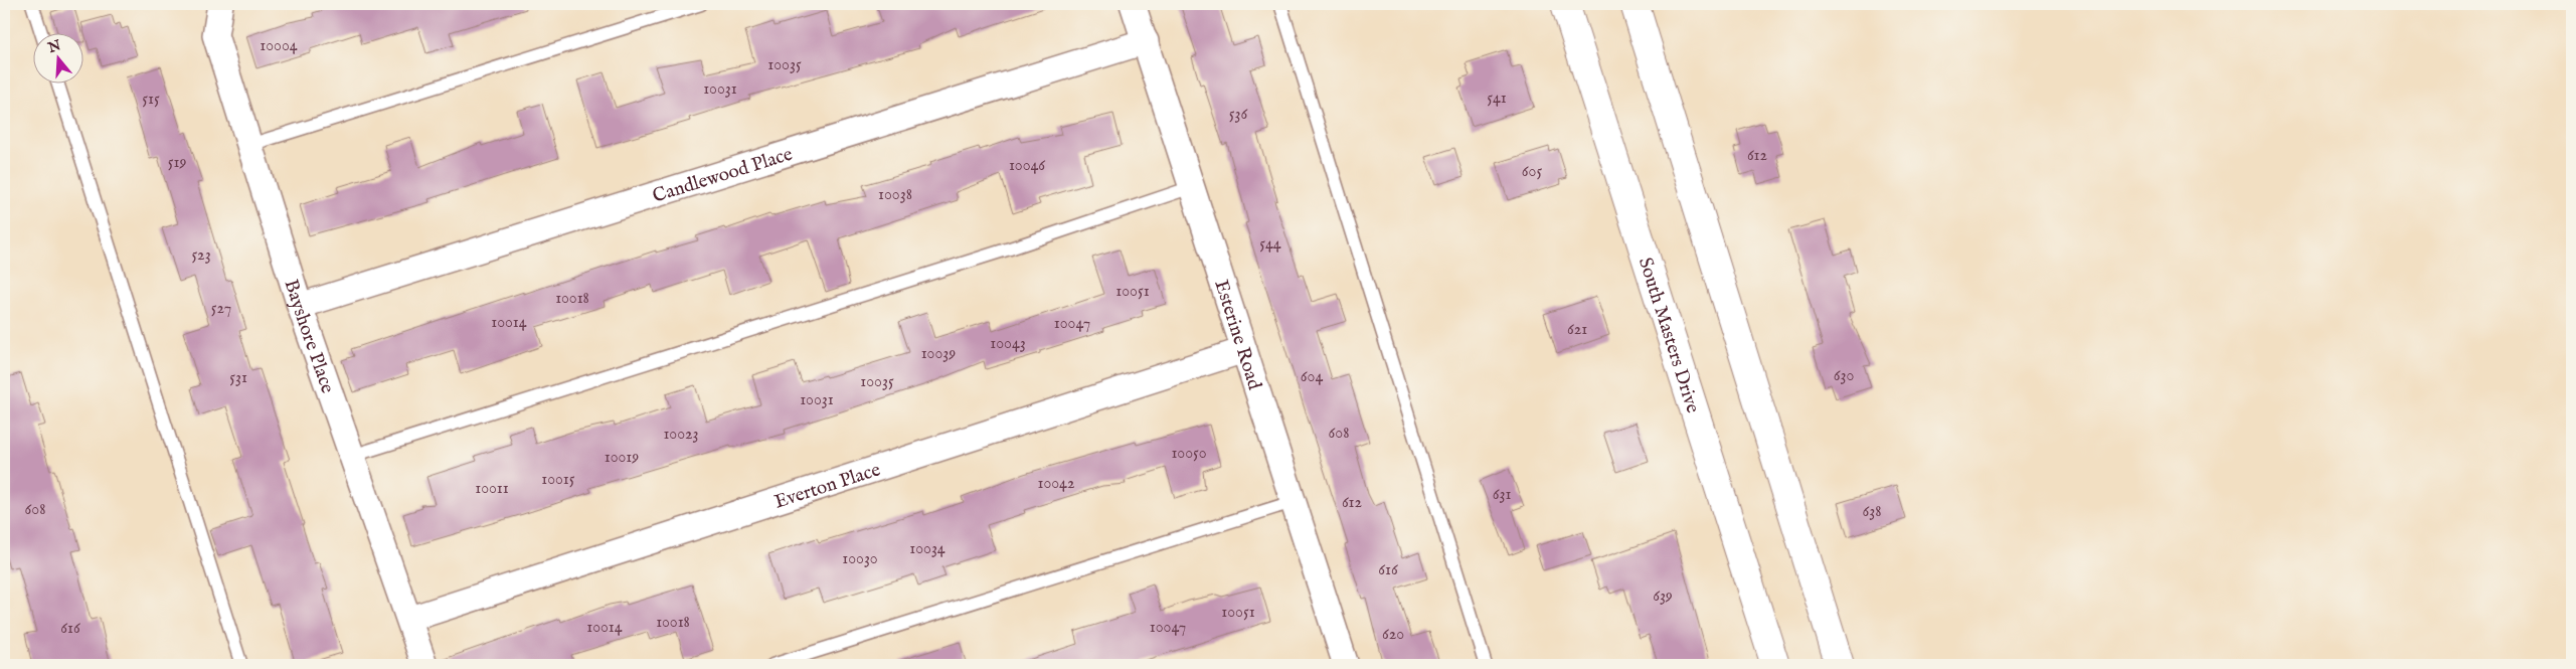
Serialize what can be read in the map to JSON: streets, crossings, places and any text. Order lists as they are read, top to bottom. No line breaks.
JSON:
{"streets":{"main road":["South Masters Drive"],"street":["Candlewood Place","Esterine Road","Bayshore Place","Everton Place"]},"crossings":[["Candlewood Place","Esterine Road"],["Candlewood Place","Bayshore Place"],["Esterine Road","Everton Place"],["Bayshore Place","Everton Place"]],"house_numbers":["10004","10035","10031","541","515","536","612","519","10046","605","10038","544","523","10051","10018","527","10014","10047","621","10043","10039","630","604","531","10035","10031","608","10023","10050","10019","10015","10042","10011","631","612","608","638","10034","10030","616","639","10051","10018","10014","10047","616","620"],"north":"top"}
